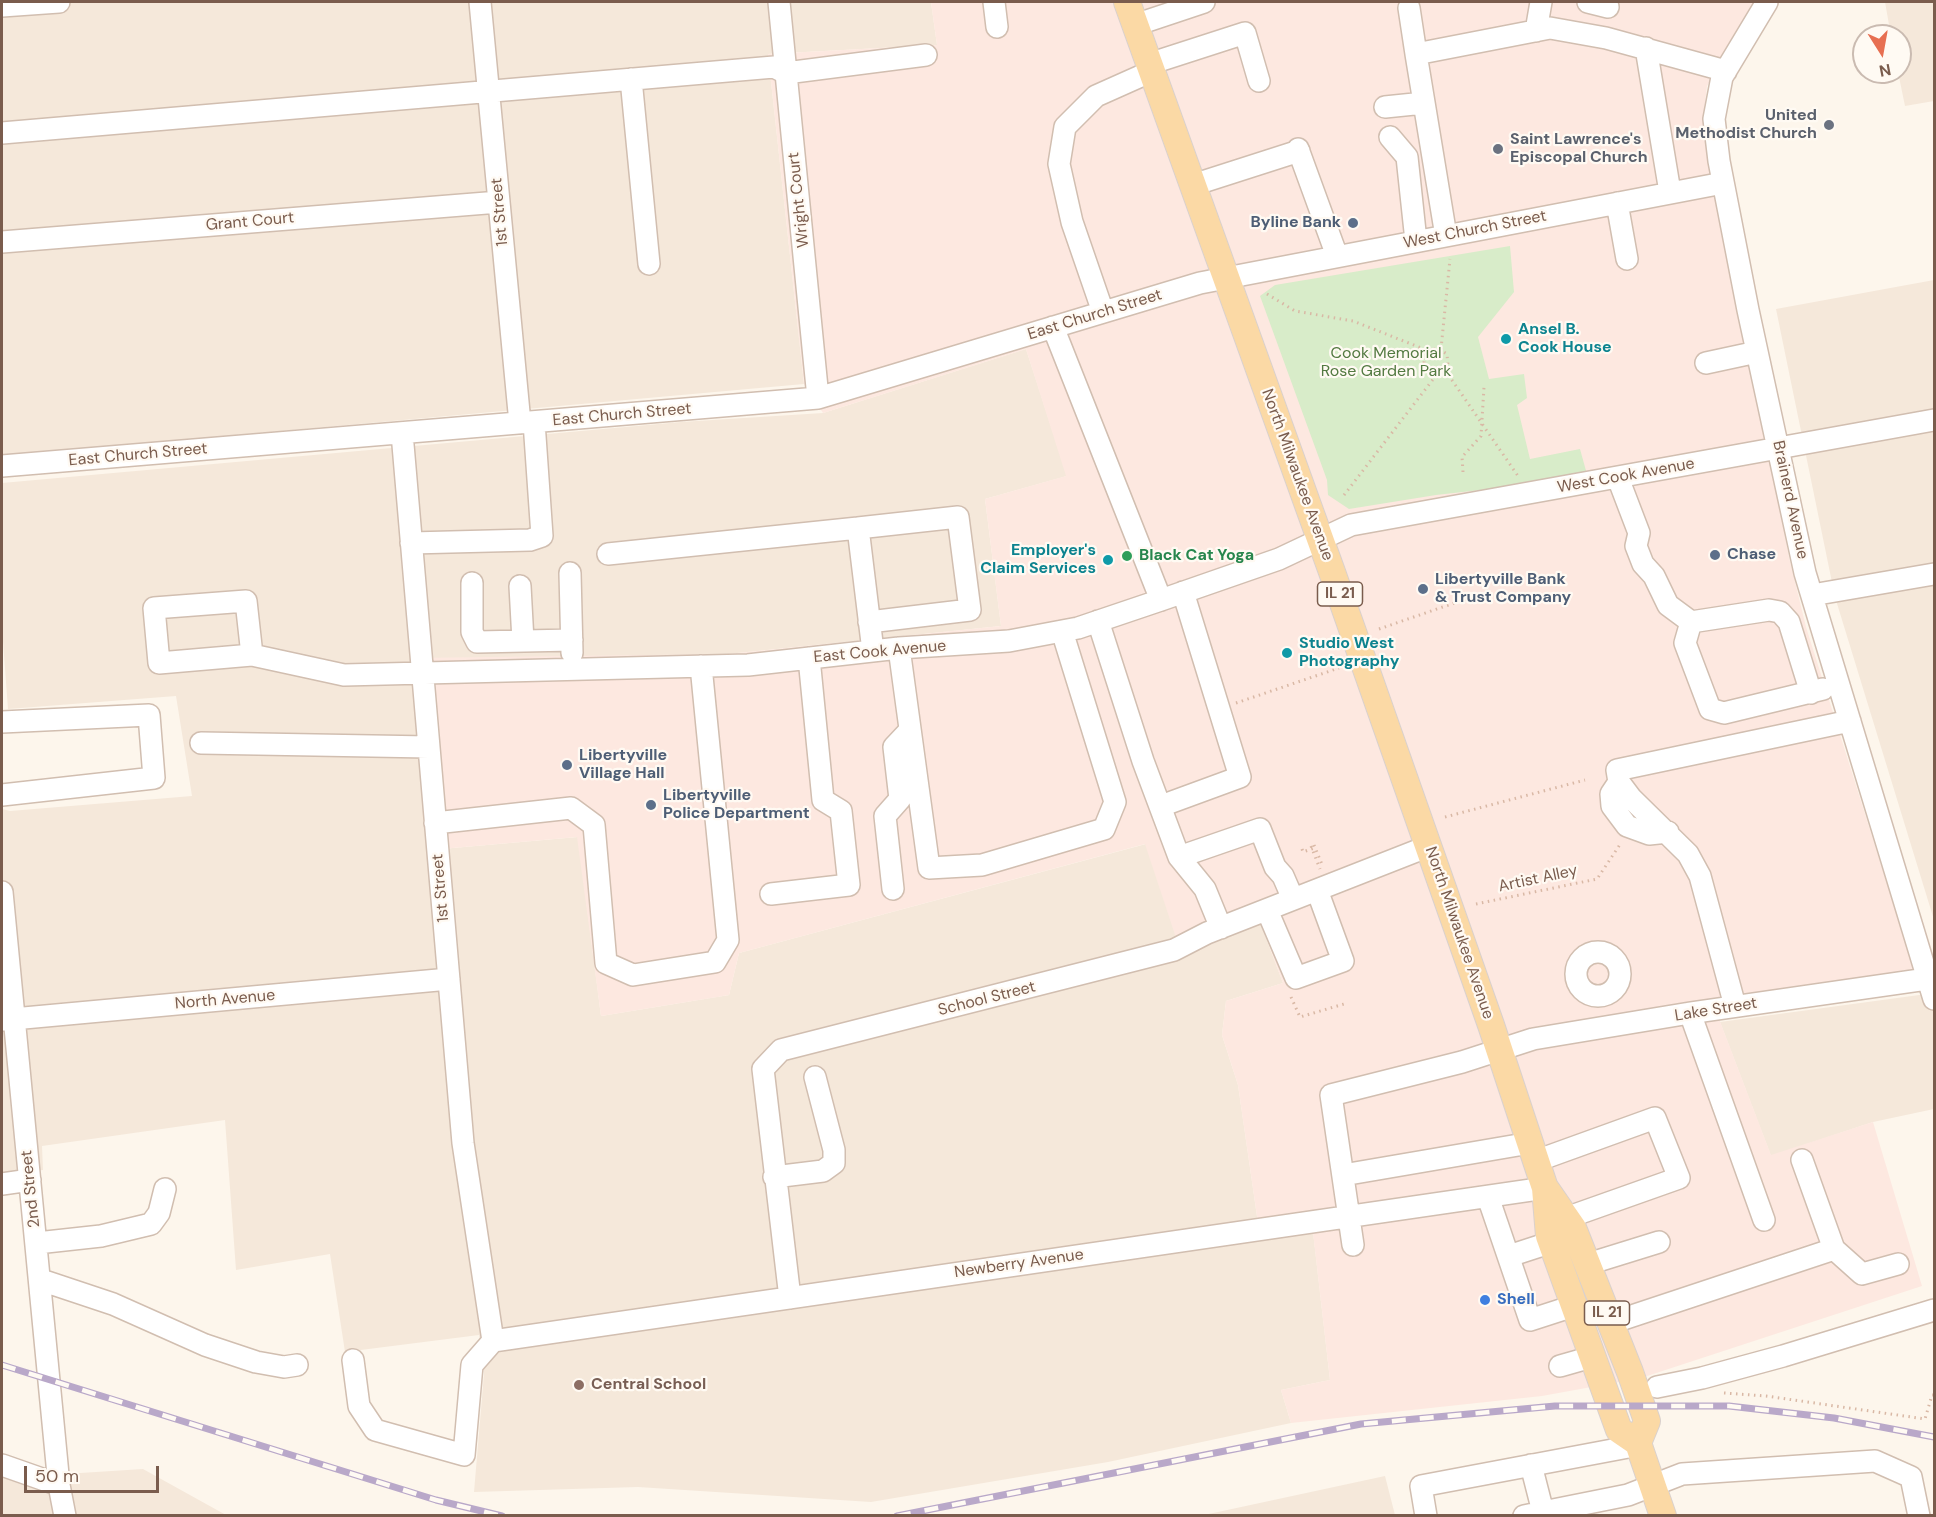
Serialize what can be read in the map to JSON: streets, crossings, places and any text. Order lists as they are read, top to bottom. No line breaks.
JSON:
{"streets":{"main road":["North Milwaukee Avenue","IL 21"],"street":["Wright Court","1st Street","Grant Court","West Church Street","East Church Street","West Cook Avenue","Brainerd Avenue","East Cook Avenue","School Street","North Avenue","Lake Street","2nd Street","Newberry Avenue"],"path":["Artist Alley"]},"crossings":[["Wright Court","East Church Street"],["1st Street","Grant Court"],["1st Street","East Church Street"],["1st Street","East Cook Avenue"],["1st Street","North Avenue"],["1st Street","Newberry Avenue"],["West Church Street","East Church Street"],["West Church Street","North Milwaukee Avenue"],["West Church Street","Brainerd Avenue"],["East Church Street","North Milwaukee Avenue"],["North Milwaukee Avenue","West Cook Avenue"],["North Milwaukee Avenue","East Cook Avenue"],["North Milwaukee Avenue","School Street"],["North Milwaukee Avenue","Lake Street"],["North Milwaukee Avenue","Newberry Avenue"],["West Cook Avenue","Brainerd Avenue"],["West Cook Avenue","East Cook Avenue"],["Brainerd Avenue","Lake Street"],["School Street","Newberry Avenue"],["North Avenue","2nd Street"]],"parks":["Cook Memorial Rose Garden Park"],"places":["United Methodist Church","Saint Lawrence's Episcopal Church","Byline Bank","Ansel B. Cook House","Chase","Black Cat Yoga","Employer's Claim Services","Libertyville Bank & Trust Company","Studio West Photography","Libertyville Village Hall","Libertyville Police Department","Shell","Central School"],"scale_bar":"50 m","north":"bottom"}
